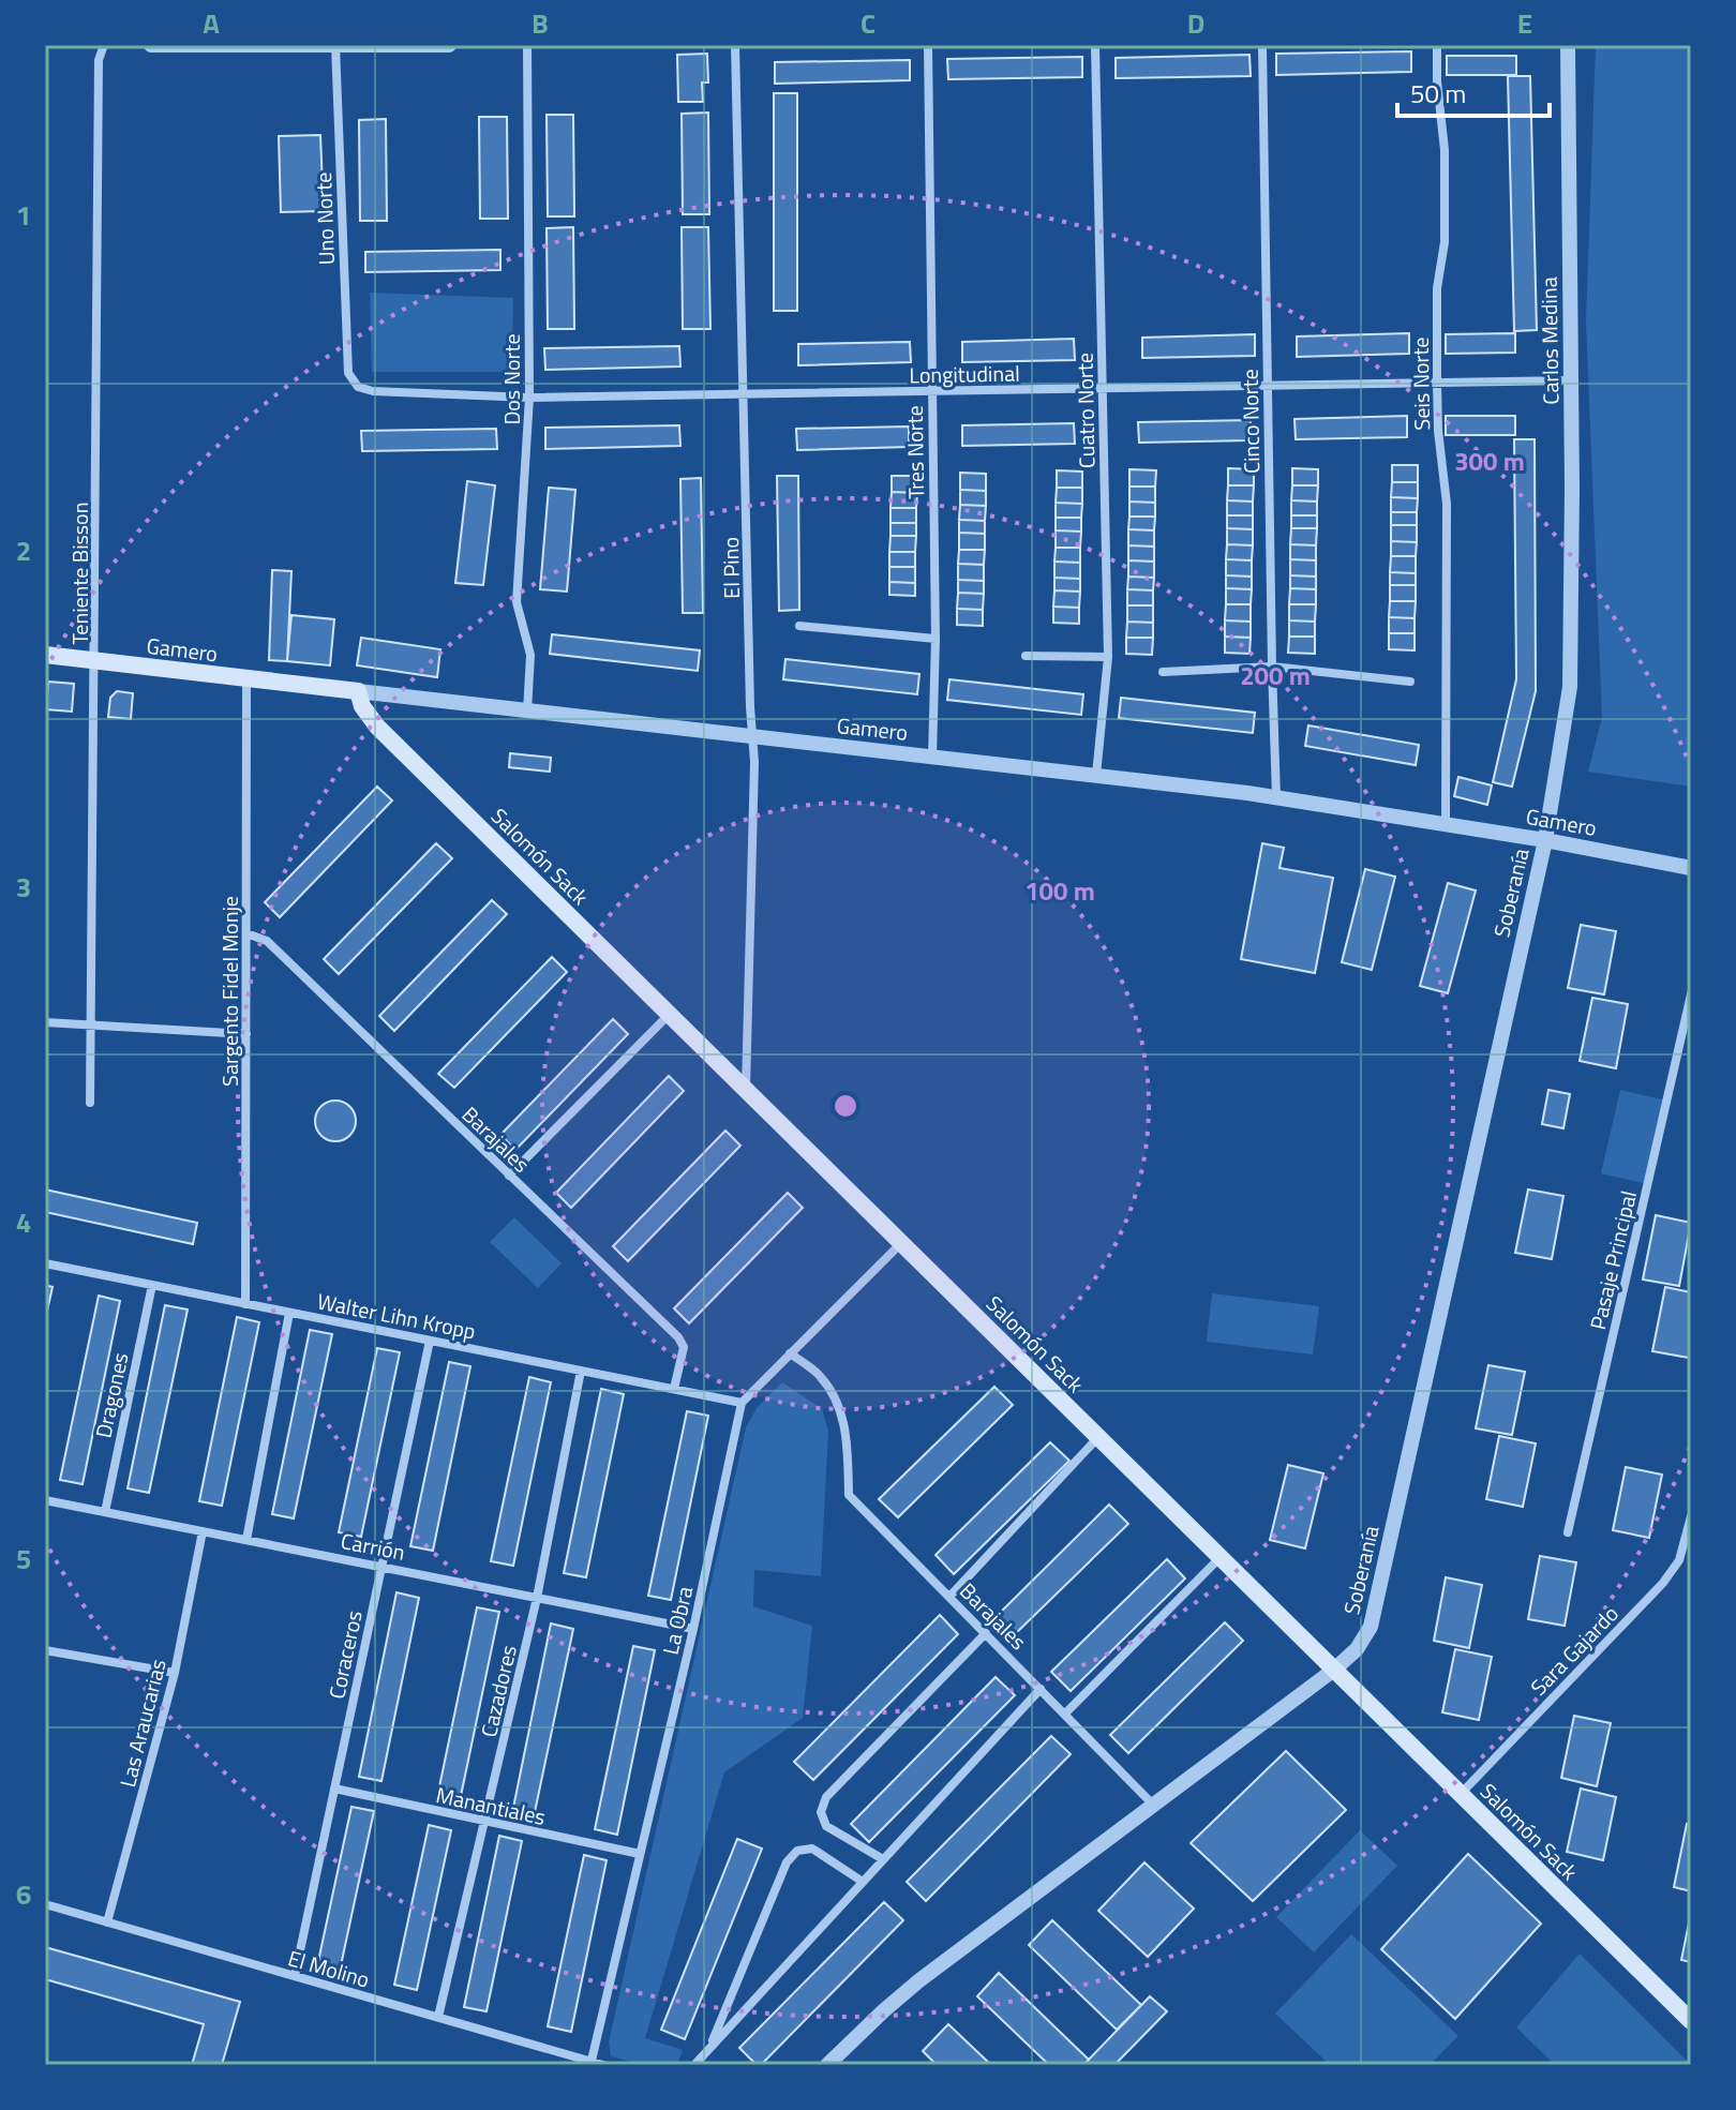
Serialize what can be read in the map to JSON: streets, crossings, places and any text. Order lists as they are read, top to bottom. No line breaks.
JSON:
{"streets":{"main road":["Gamero","Salomón Sack"],"street":["Uno Norte","Carlos Medina","Longitudinal","Dos Norte","Seis Norte","Cuatro Norte","Cinco Norte","Tres Norte","El Pino","Teniente Bisson","Soberanía","Sargento Fidel Monje","Barajales","Pasaje Principal","Walter Lihn Kropp","Dragones","Carrión","La Obra","Sara Gajardo","Coraceros","Cazadores","Las Araucarias","Manantiales","El Molino"]},"crossings":[["Uno Norte","Longitudinal"],["Carlos Medina","Longitudinal"],["Carlos Medina","Gamero"],["Carlos Medina","Soberanía"],["Longitudinal","Dos Norte"],["Longitudinal","Seis Norte"],["Longitudinal","Cuatro Norte"],["Longitudinal","Cinco Norte"],["Longitudinal","Tres Norte"],["Longitudinal","El Pino"],["Dos Norte","Gamero"],["Seis Norte","Gamero"],["Cuatro Norte","Gamero"],["Cinco Norte","Gamero"],["Tres Norte","Gamero"],["El Pino","Gamero"],["El Pino","Salomón Sack"],["Teniente Bisson","Gamero"],["Gamero","Salomón Sack"],["Gamero","Soberanía"],["Gamero","Sargento Fidel Monje"],["Salomón Sack","Soberanía"],["Salomón Sack","Sara Gajardo"],["Soberanía","Barajales"],["Sargento Fidel Monje","Barajales"],["Sargento Fidel Monje","Walter Lihn Kropp"],["Barajales","Walter Lihn Kropp"],["Walter Lihn Kropp","Dragones"],["Walter Lihn Kropp","La Obra"],["Walter Lihn Kropp","Coraceros"],["Walter Lihn Kropp","Cazadores"],["Dragones","Carrión"],["Carrión","La Obra"],["Carrión","Coraceros"],["Carrión","Cazadores"],["Carrión","Las Araucarias"],["La Obra","Manantiales"],["La Obra","El Molino"],["Coraceros","Manantiales"],["Coraceros","El Molino"],["Cazadores","Manantiales"],["Cazadores","El Molino"],["Las Araucarias","El Molino"]],"scale_bar":"50 m","grid":{"columns":["A","B","C","D","E"],"rows":["1","2","3","4","5","6"]},"rings":["300 m","200 m","100 m"]}
